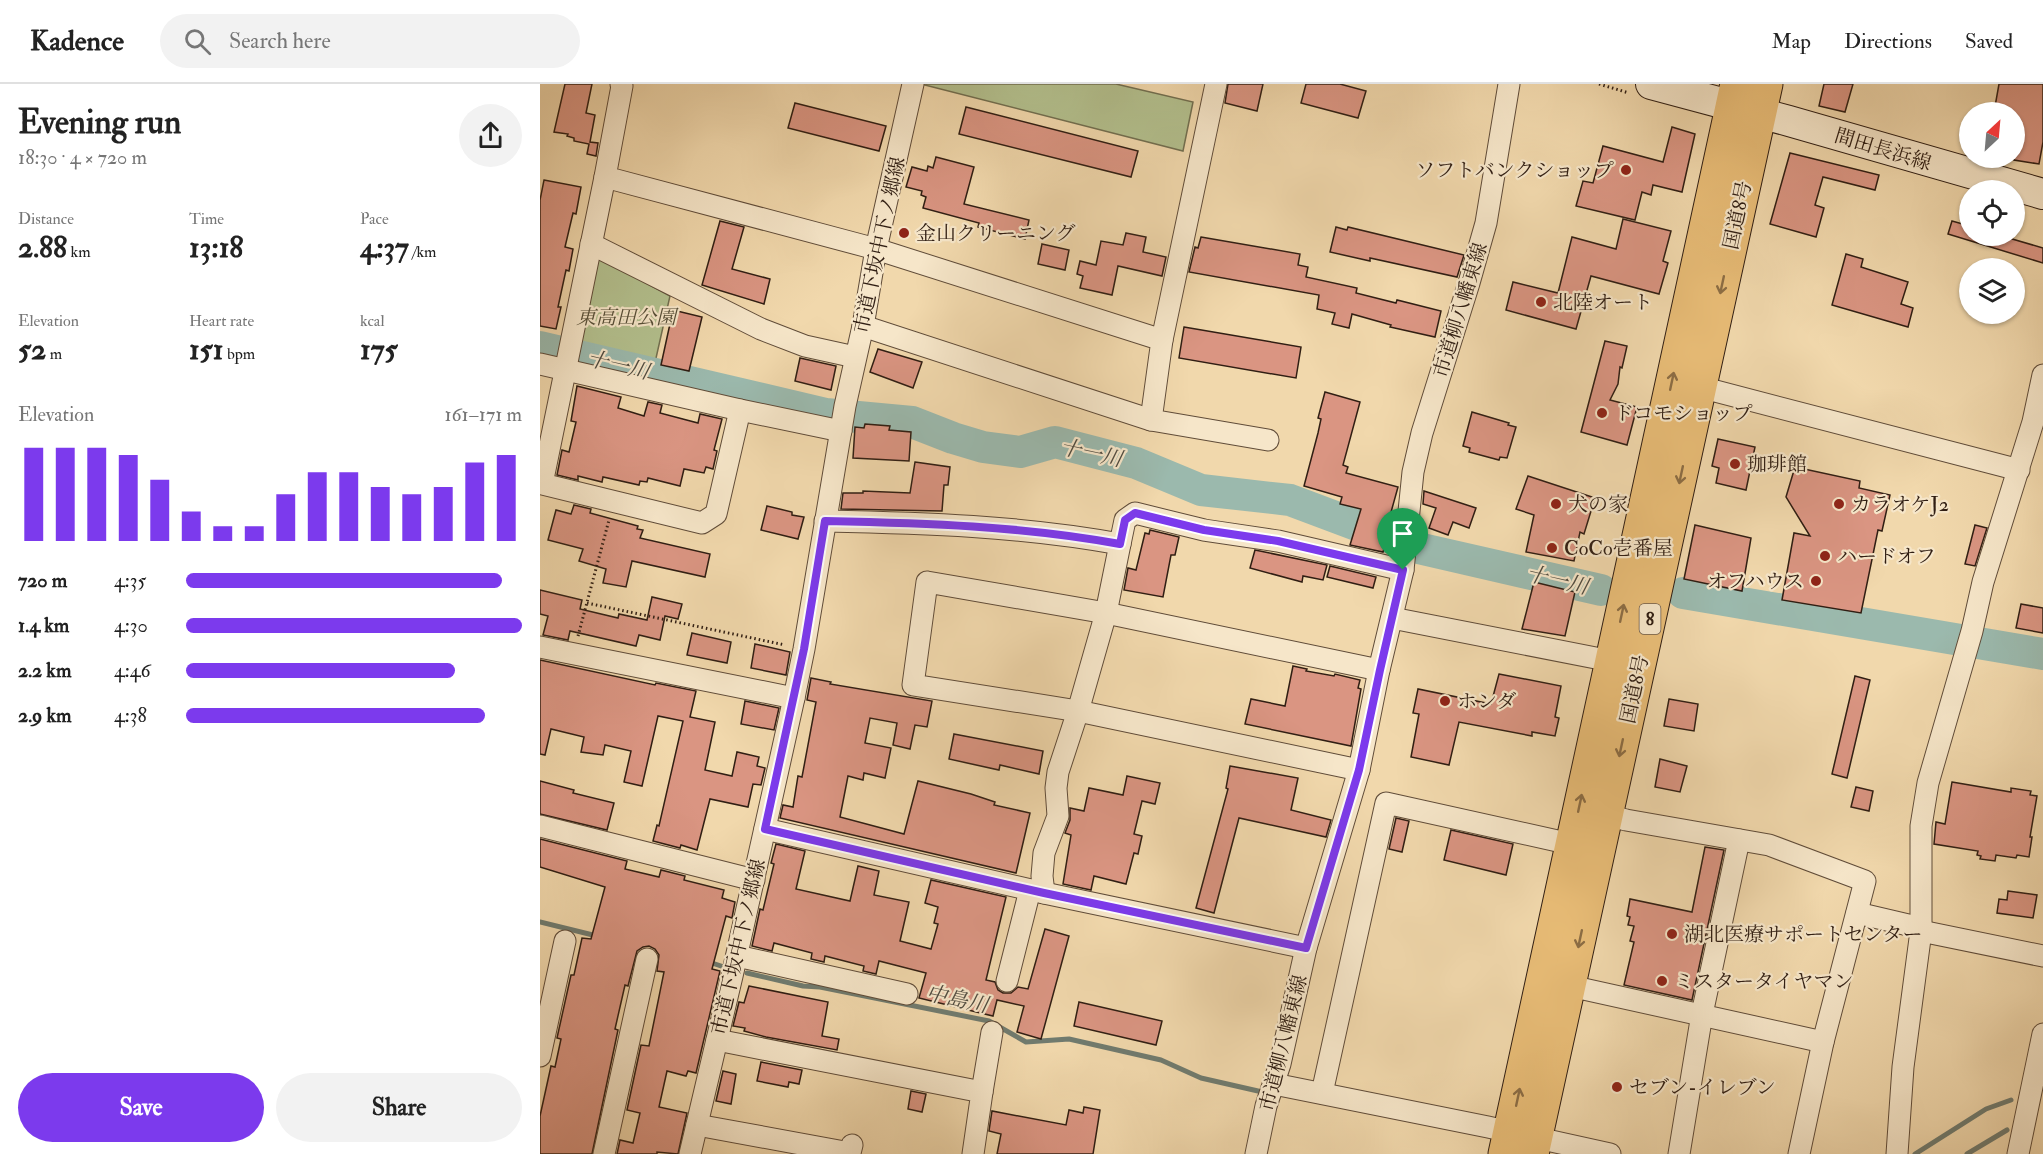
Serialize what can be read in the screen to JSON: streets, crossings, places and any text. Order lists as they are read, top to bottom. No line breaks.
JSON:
{"streets":{"highway":["国道8号","8"],"main road":["間田長浜線"],"street":["市道下坂中下ノ郷線","市道柳八幡東線"]},"crossings":[["間田長浜線","国道8号"]],"water":["十一川","中島川"],"parks":["東高田公園"],"places":["ソフトバンクショップ","金山クリーニング","北陸オート","ドコモショップ","珈琲館","犬の家","カラオケJ2","CoCo壱番屋","ハードオフ","オフハウス","ホンダ","湖北医療サポートセンター","ミスタータイヤマン","セブン-イレブン"],"north":"top right","page":{"header":"Kadence","search":"Search here","nav":["Map","Directions","Saved"],"heading":["Evening run","18:30 · 4 × 720 m"],"stats":[["Distance","2.88 km"],["Time","13:18"],["Pace","4:37 /km"],["Elevation","52 m"],["Heart rate","151 bpm"],["kcal","175"]],"chart":["Elevation","161–171 m"],"list":[{"name":"720 m","note":"4:35"},{"name":"1.4 km","note":"4:30"},{"name":"2.2 km","note":"4:46"},{"name":"2.9 km","note":"4:38"}],"buttons":["Save","Share"]}}
